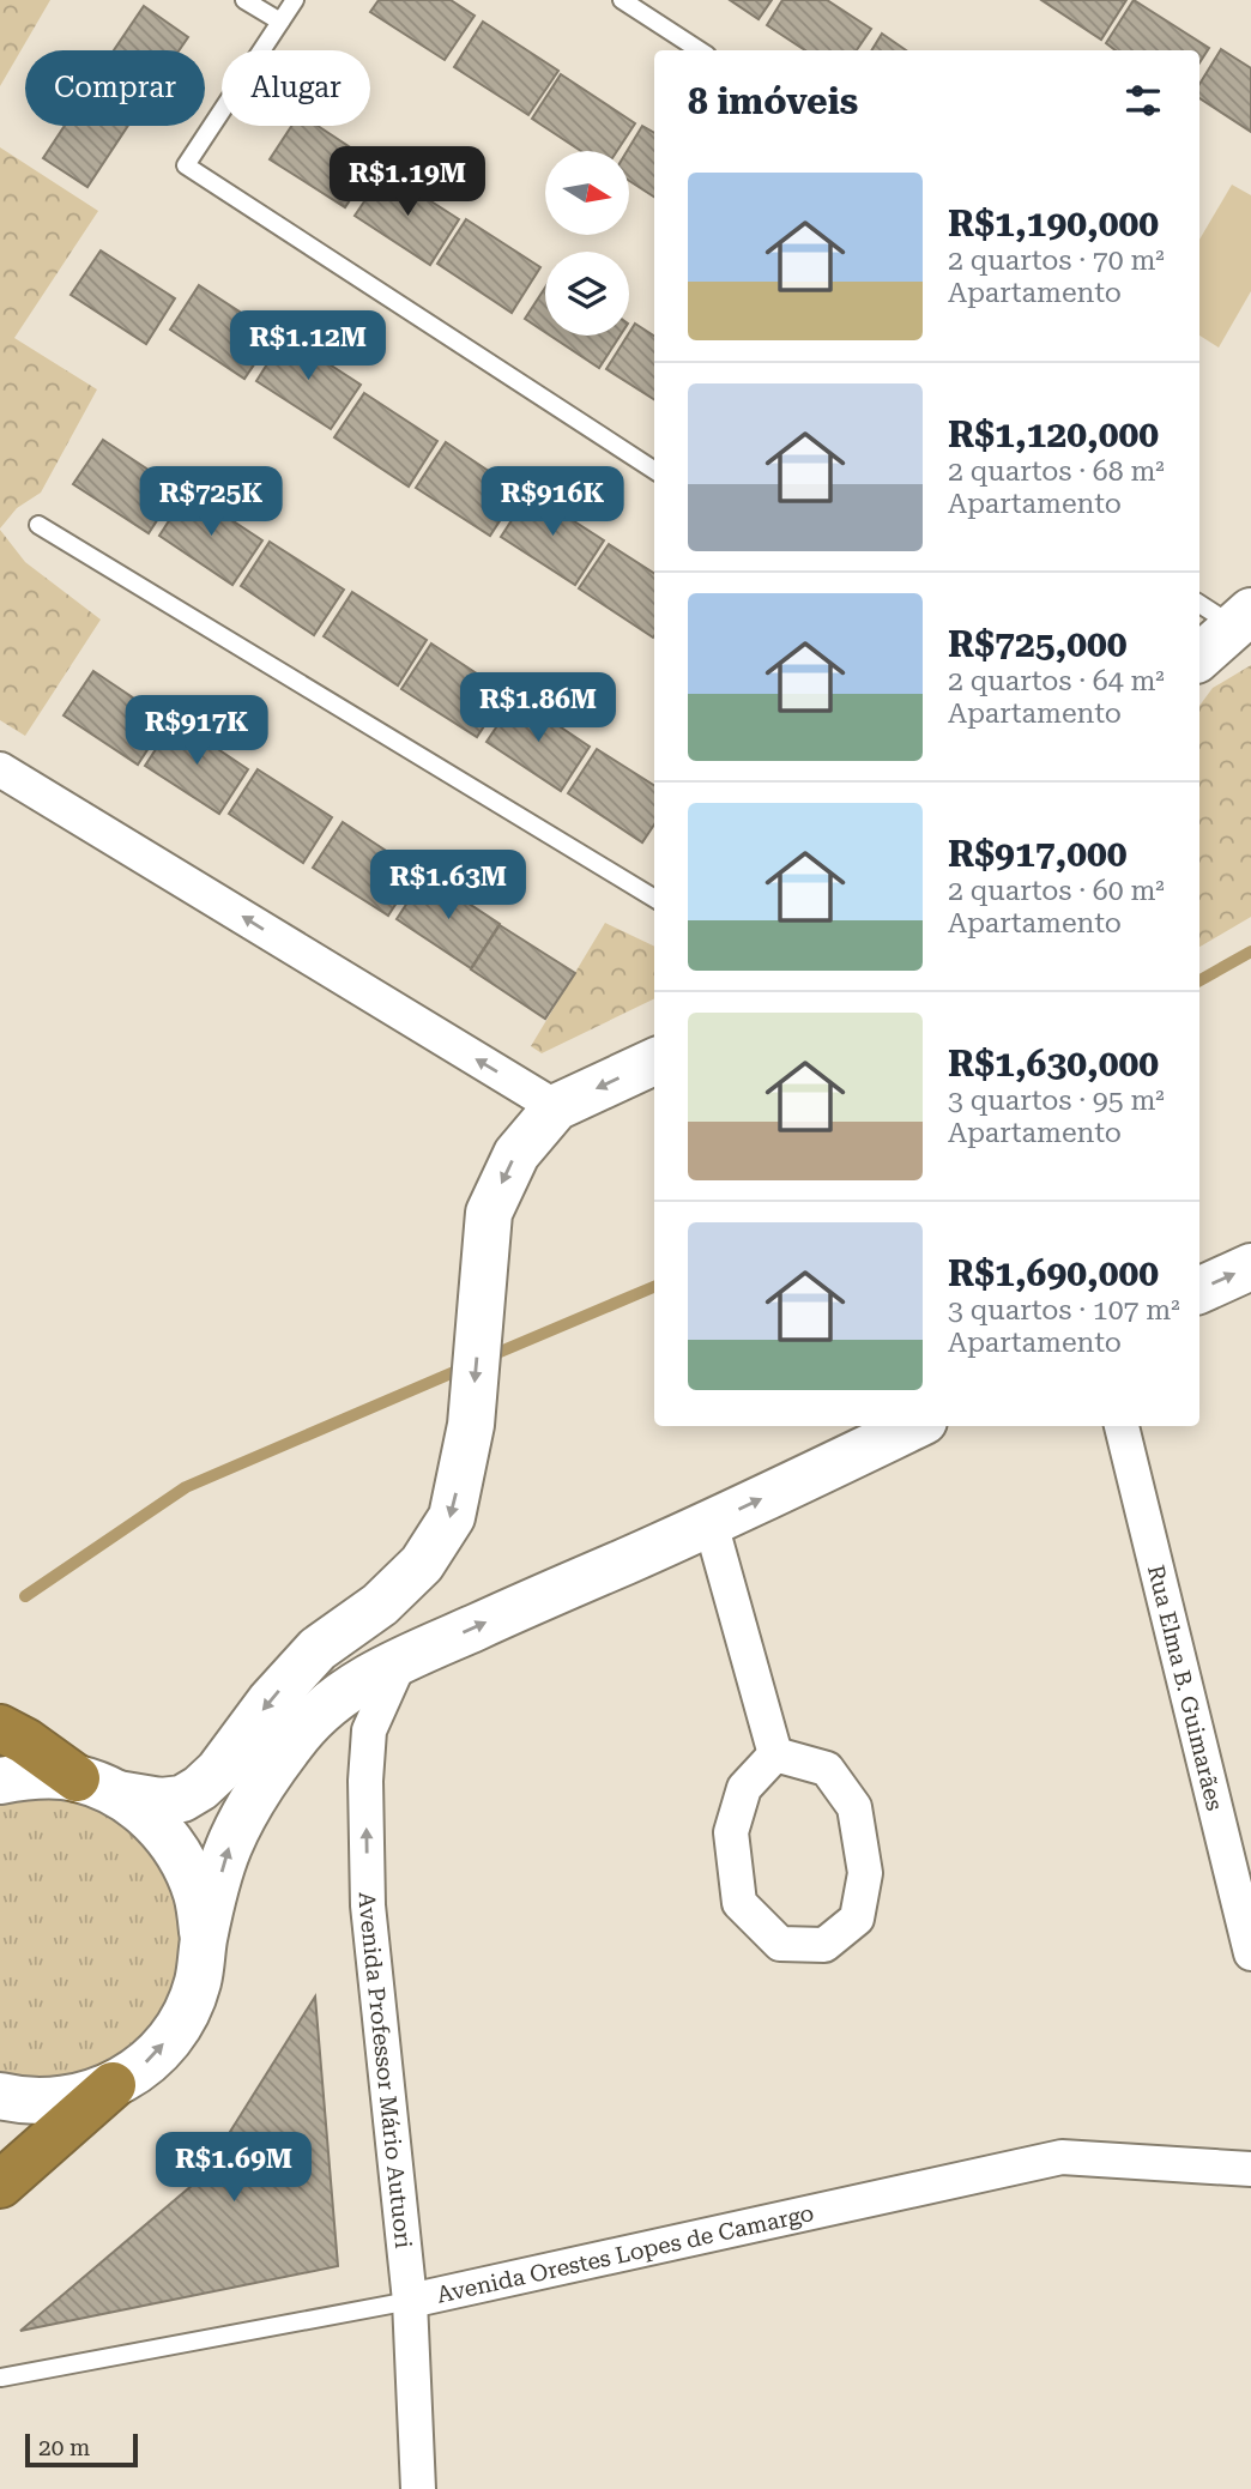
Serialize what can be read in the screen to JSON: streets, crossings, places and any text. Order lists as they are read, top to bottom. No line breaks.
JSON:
{"streets":{"street":["Rua Elma B. Guimarães","Avenida Professor Mário Autuori","Avenida Orestes Lopes de Camargo"]},"crossings":[["Avenida Professor Mário Autuori","Avenida Orestes Lopes de Camargo"]],"one_way":["Avenida Professor Mário Autuori"],"scale_bar":"20 m","north":"right","page":{"chip":["Comprar","Alugar"],"heading":"8 imóveis","price":["R$1.19M","R$1.12M","R$725K","R$916K","R$1.86M","R$917K","R$1.63M","R$1.69M"],"list":[{"name":"R$1,190,000","note":"2 quartos · 70 m² · Apartamento"},{"name":"R$1,120,000","note":"2 quartos · 68 m² · Apartamento"},{"name":"R$725,000","note":"2 quartos · 64 m² · Apartamento"},{"name":"R$917,000","note":"2 quartos · 60 m² · Apartamento"},{"name":"R$1,630,000","note":"3 quartos · 95 m² · Apartamento"},{"name":"R$1,690,000","note":"3 quartos · 107 m² · Apartamento"}],"scale":"20 m"}}
